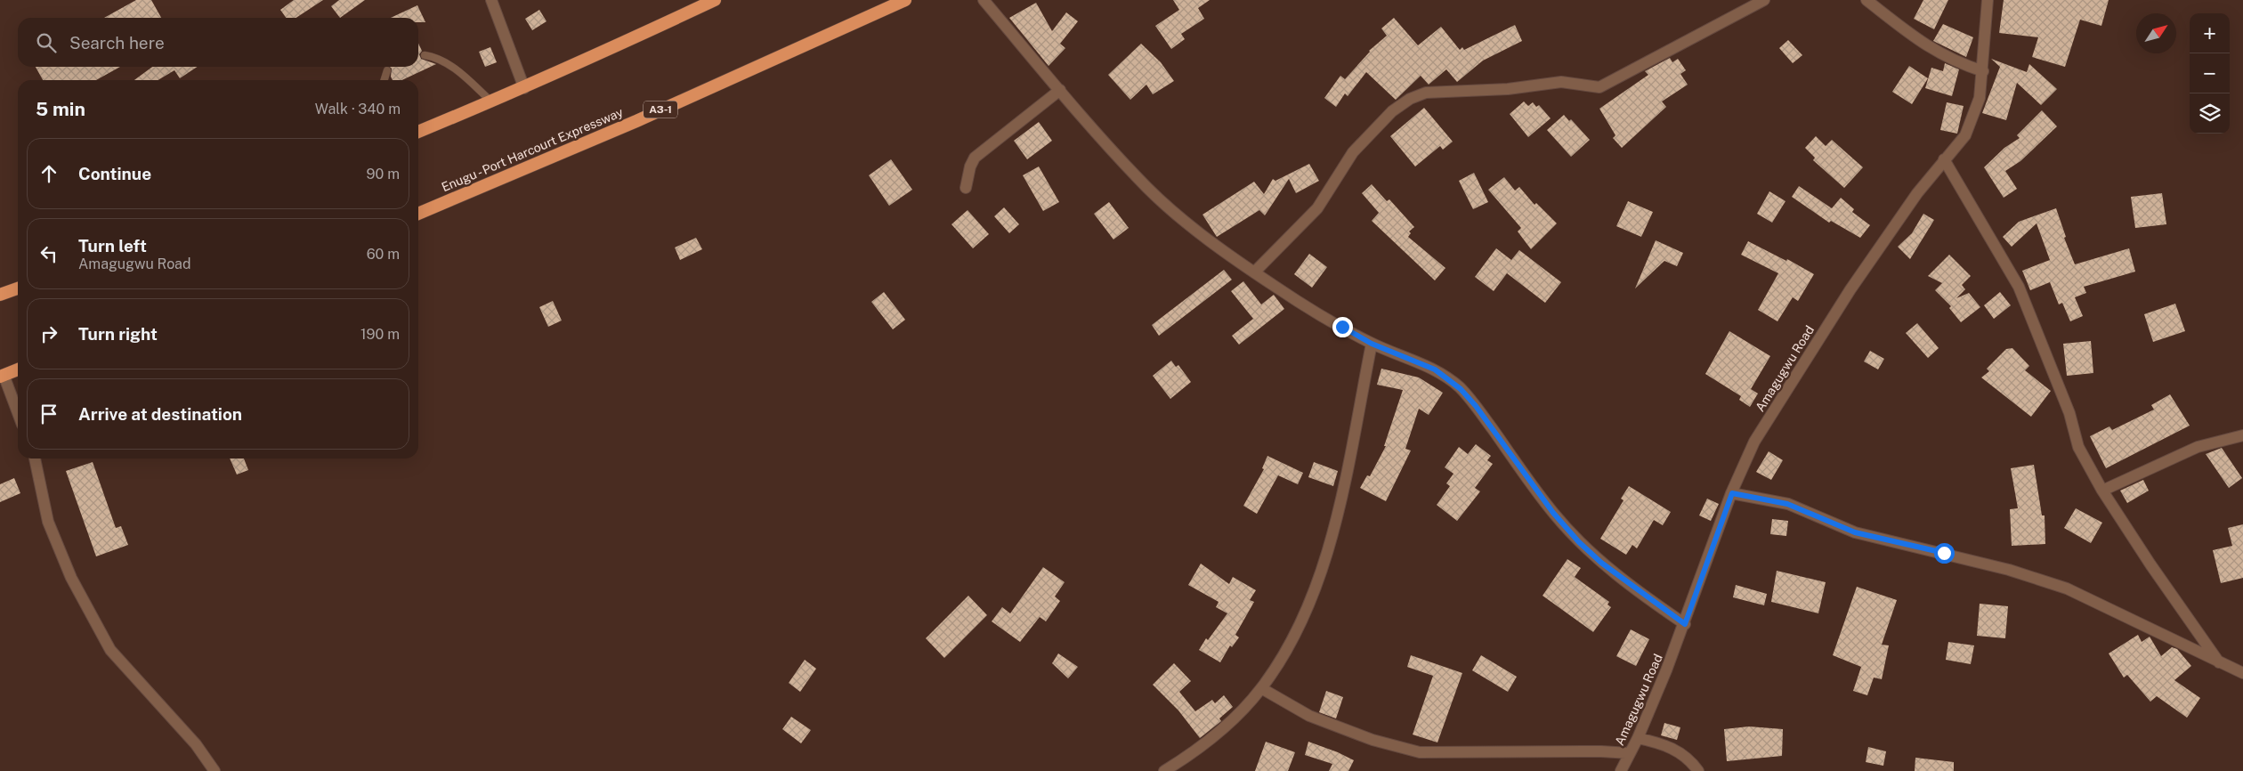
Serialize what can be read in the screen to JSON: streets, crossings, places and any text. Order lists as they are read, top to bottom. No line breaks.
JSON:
{"streets":{"highway":["A3-1","Enugu - Port Harcourt Expressway"],"street":["Amagugwu Road"]},"north":"top right","page":{"map_buttons":["+","−"],"search":"Search here","heading":["5 min","Walk · 340 m"],"list":[["Continue","90 m"],["Turn left","Amagugwu Road","60 m"],["Turn right","190 m"],"Arrive at destination"]}}
